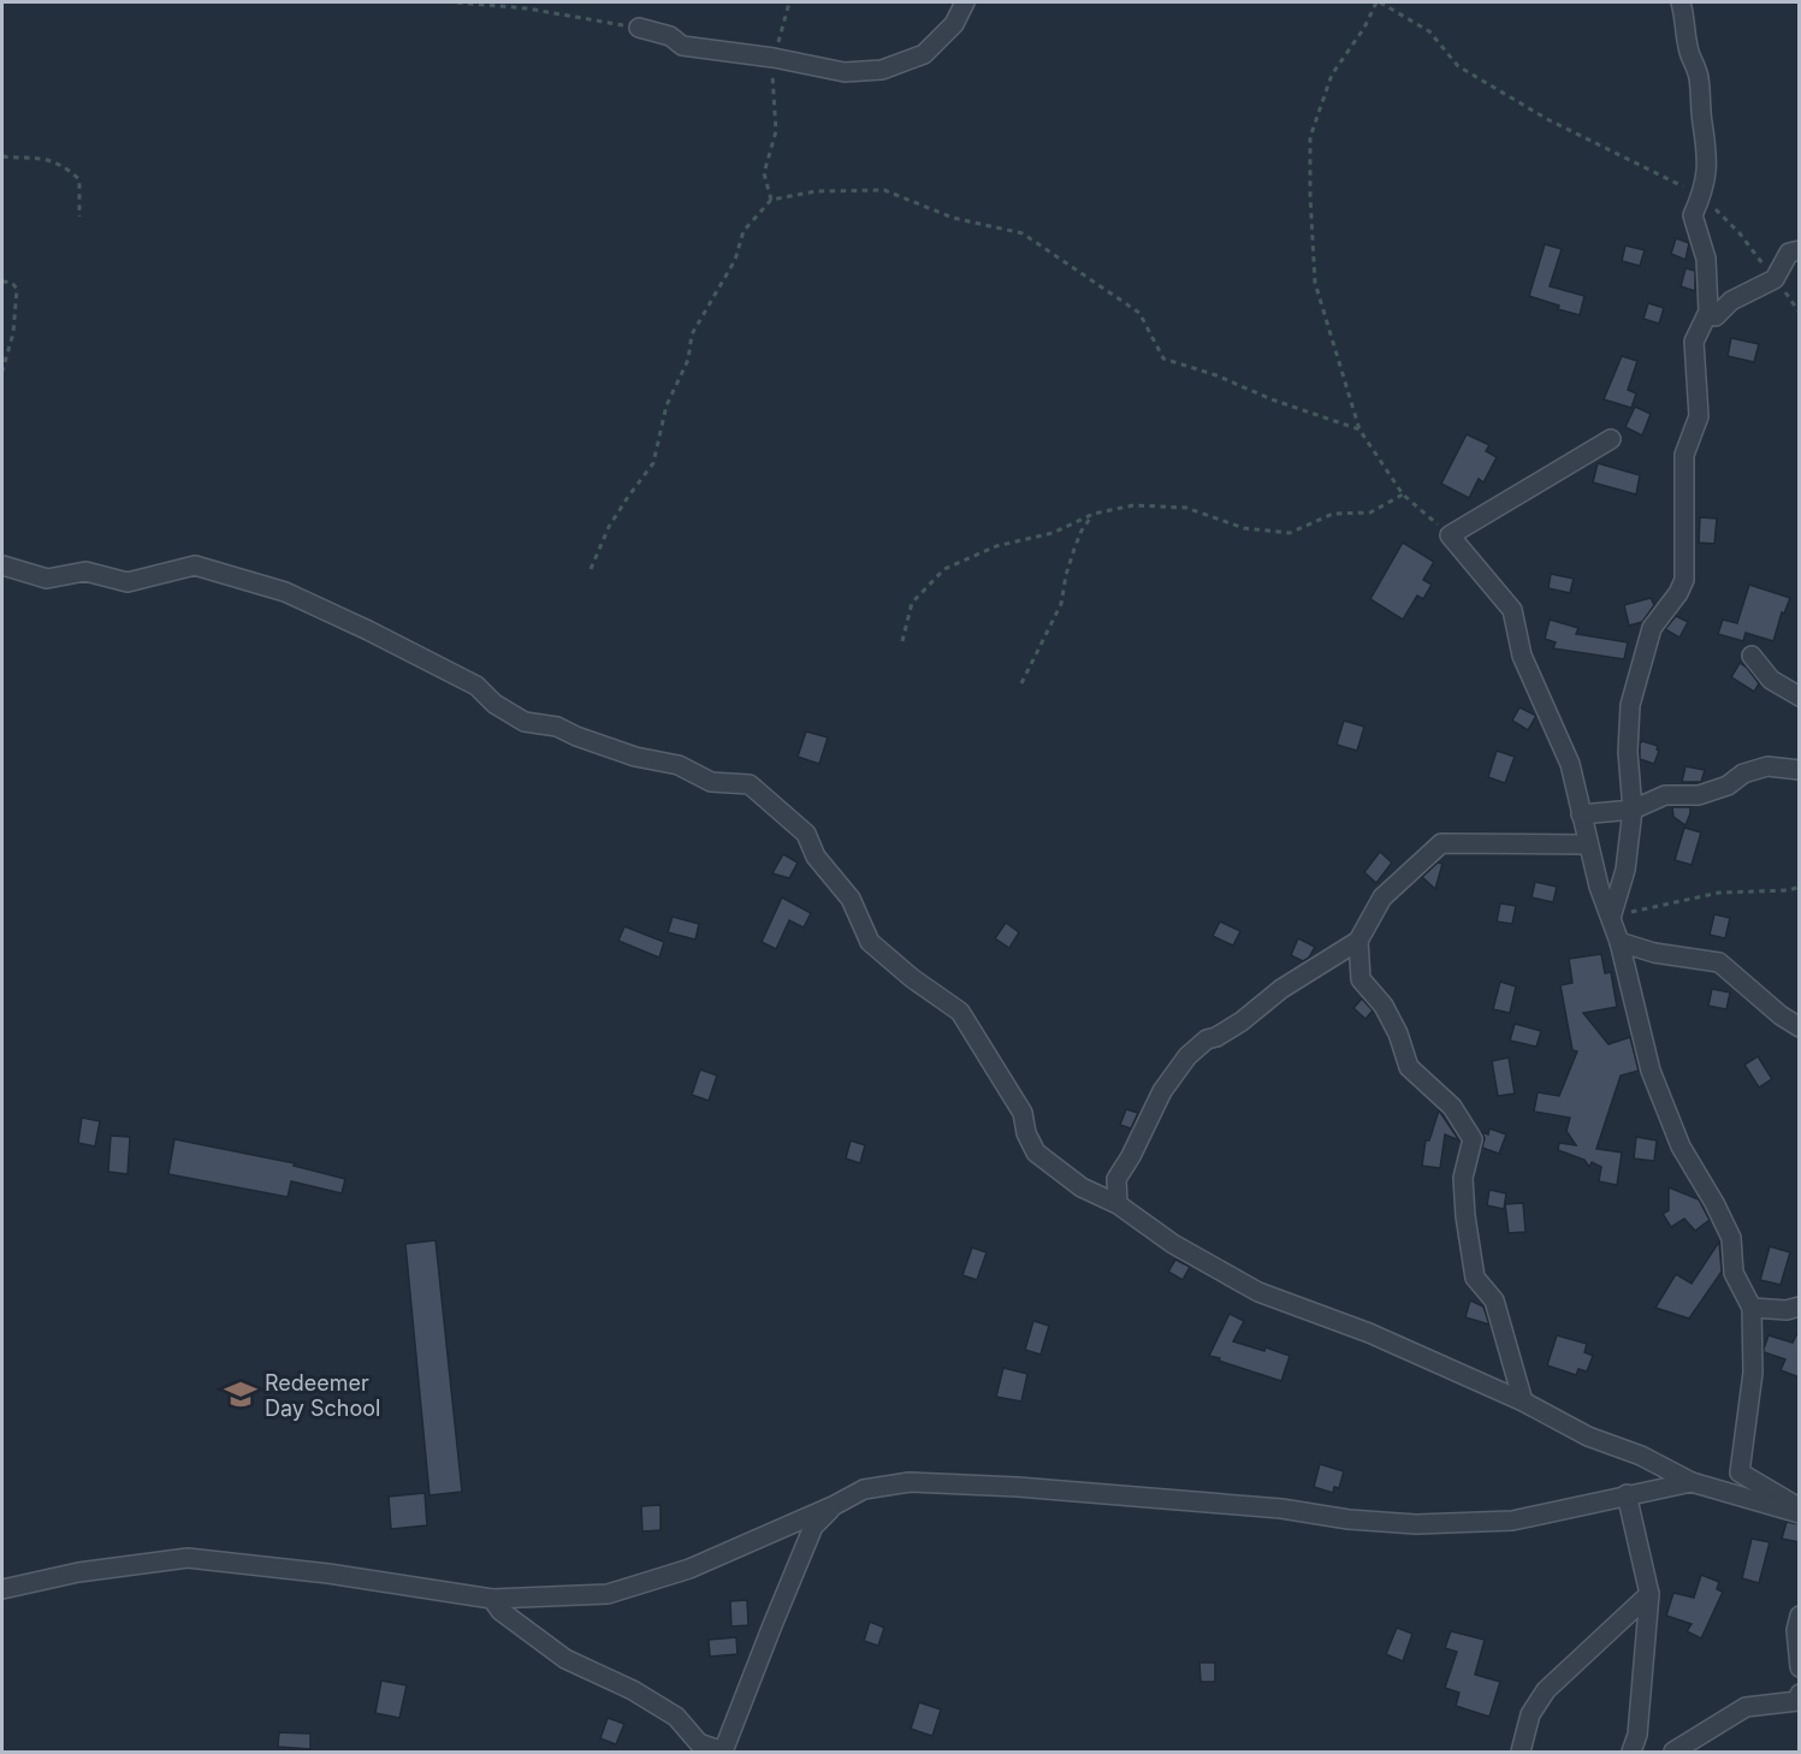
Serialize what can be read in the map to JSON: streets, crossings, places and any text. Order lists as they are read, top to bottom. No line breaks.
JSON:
{"places":{"school or university":["Redeemer Day School"]}}
